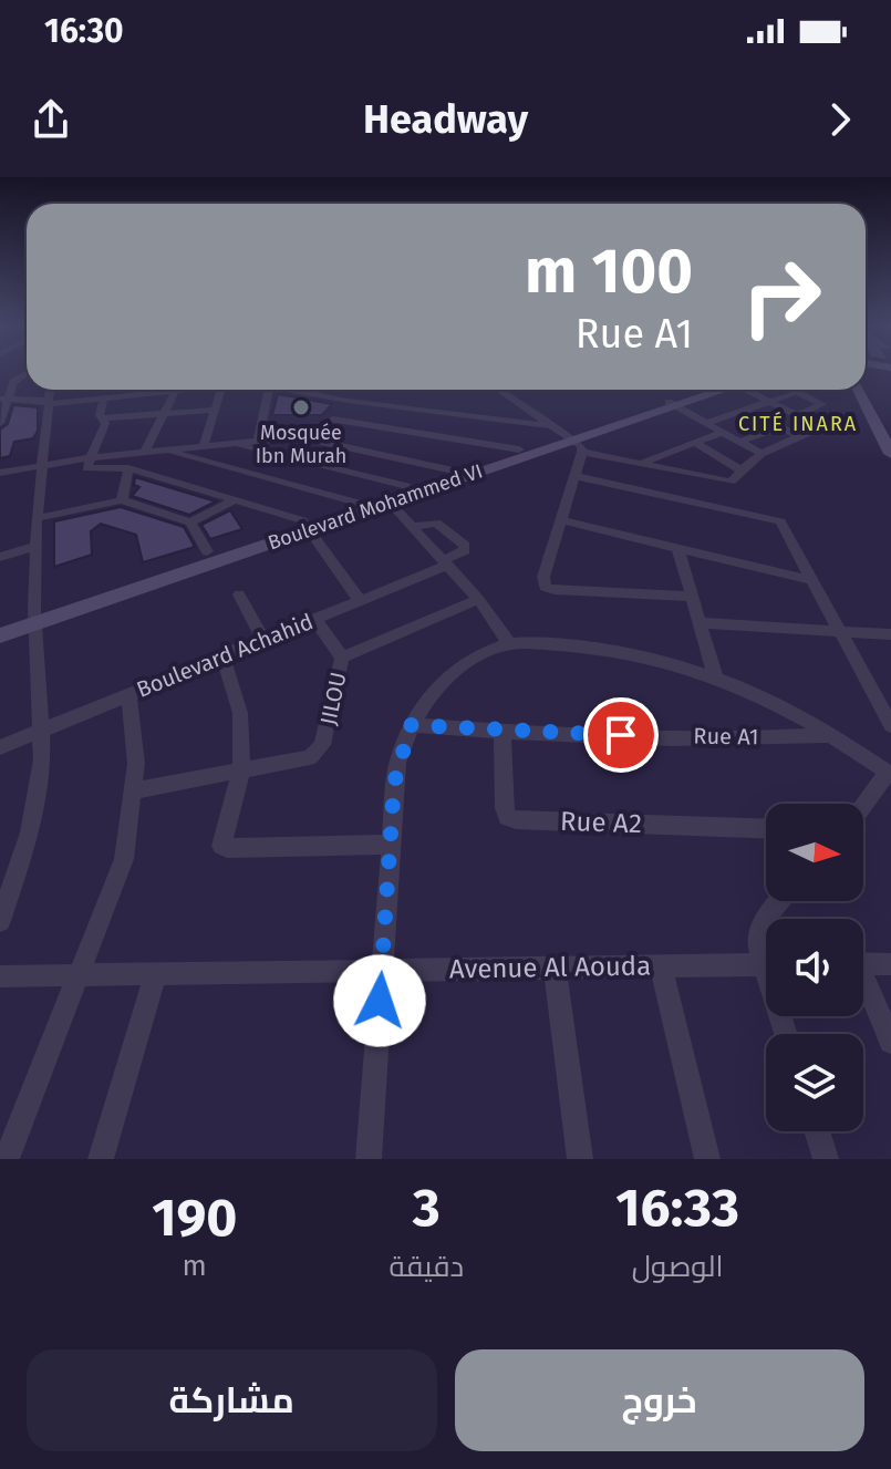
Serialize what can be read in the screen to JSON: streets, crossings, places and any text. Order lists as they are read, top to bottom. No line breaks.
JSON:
{"streets":{"main road":["Boulevard Mohammed VI"],"street":["Boulevard Achahid","JILOU","Rue A1","Rue A2","Avenue Al Aouda"]},"crossings":[["Rue A1","Rue A2"]],"districts":["CITÉ INARA"],"places":["Mosquée Ibn Murah"],"north":"right","page":{"status":"16:30","header":"Headway","turn":["100 m","Rue A1"],"eta":["16:33","الوصول","3","دقيقة","190","m"],"buttons":["خروج","مشاركة"]}}
